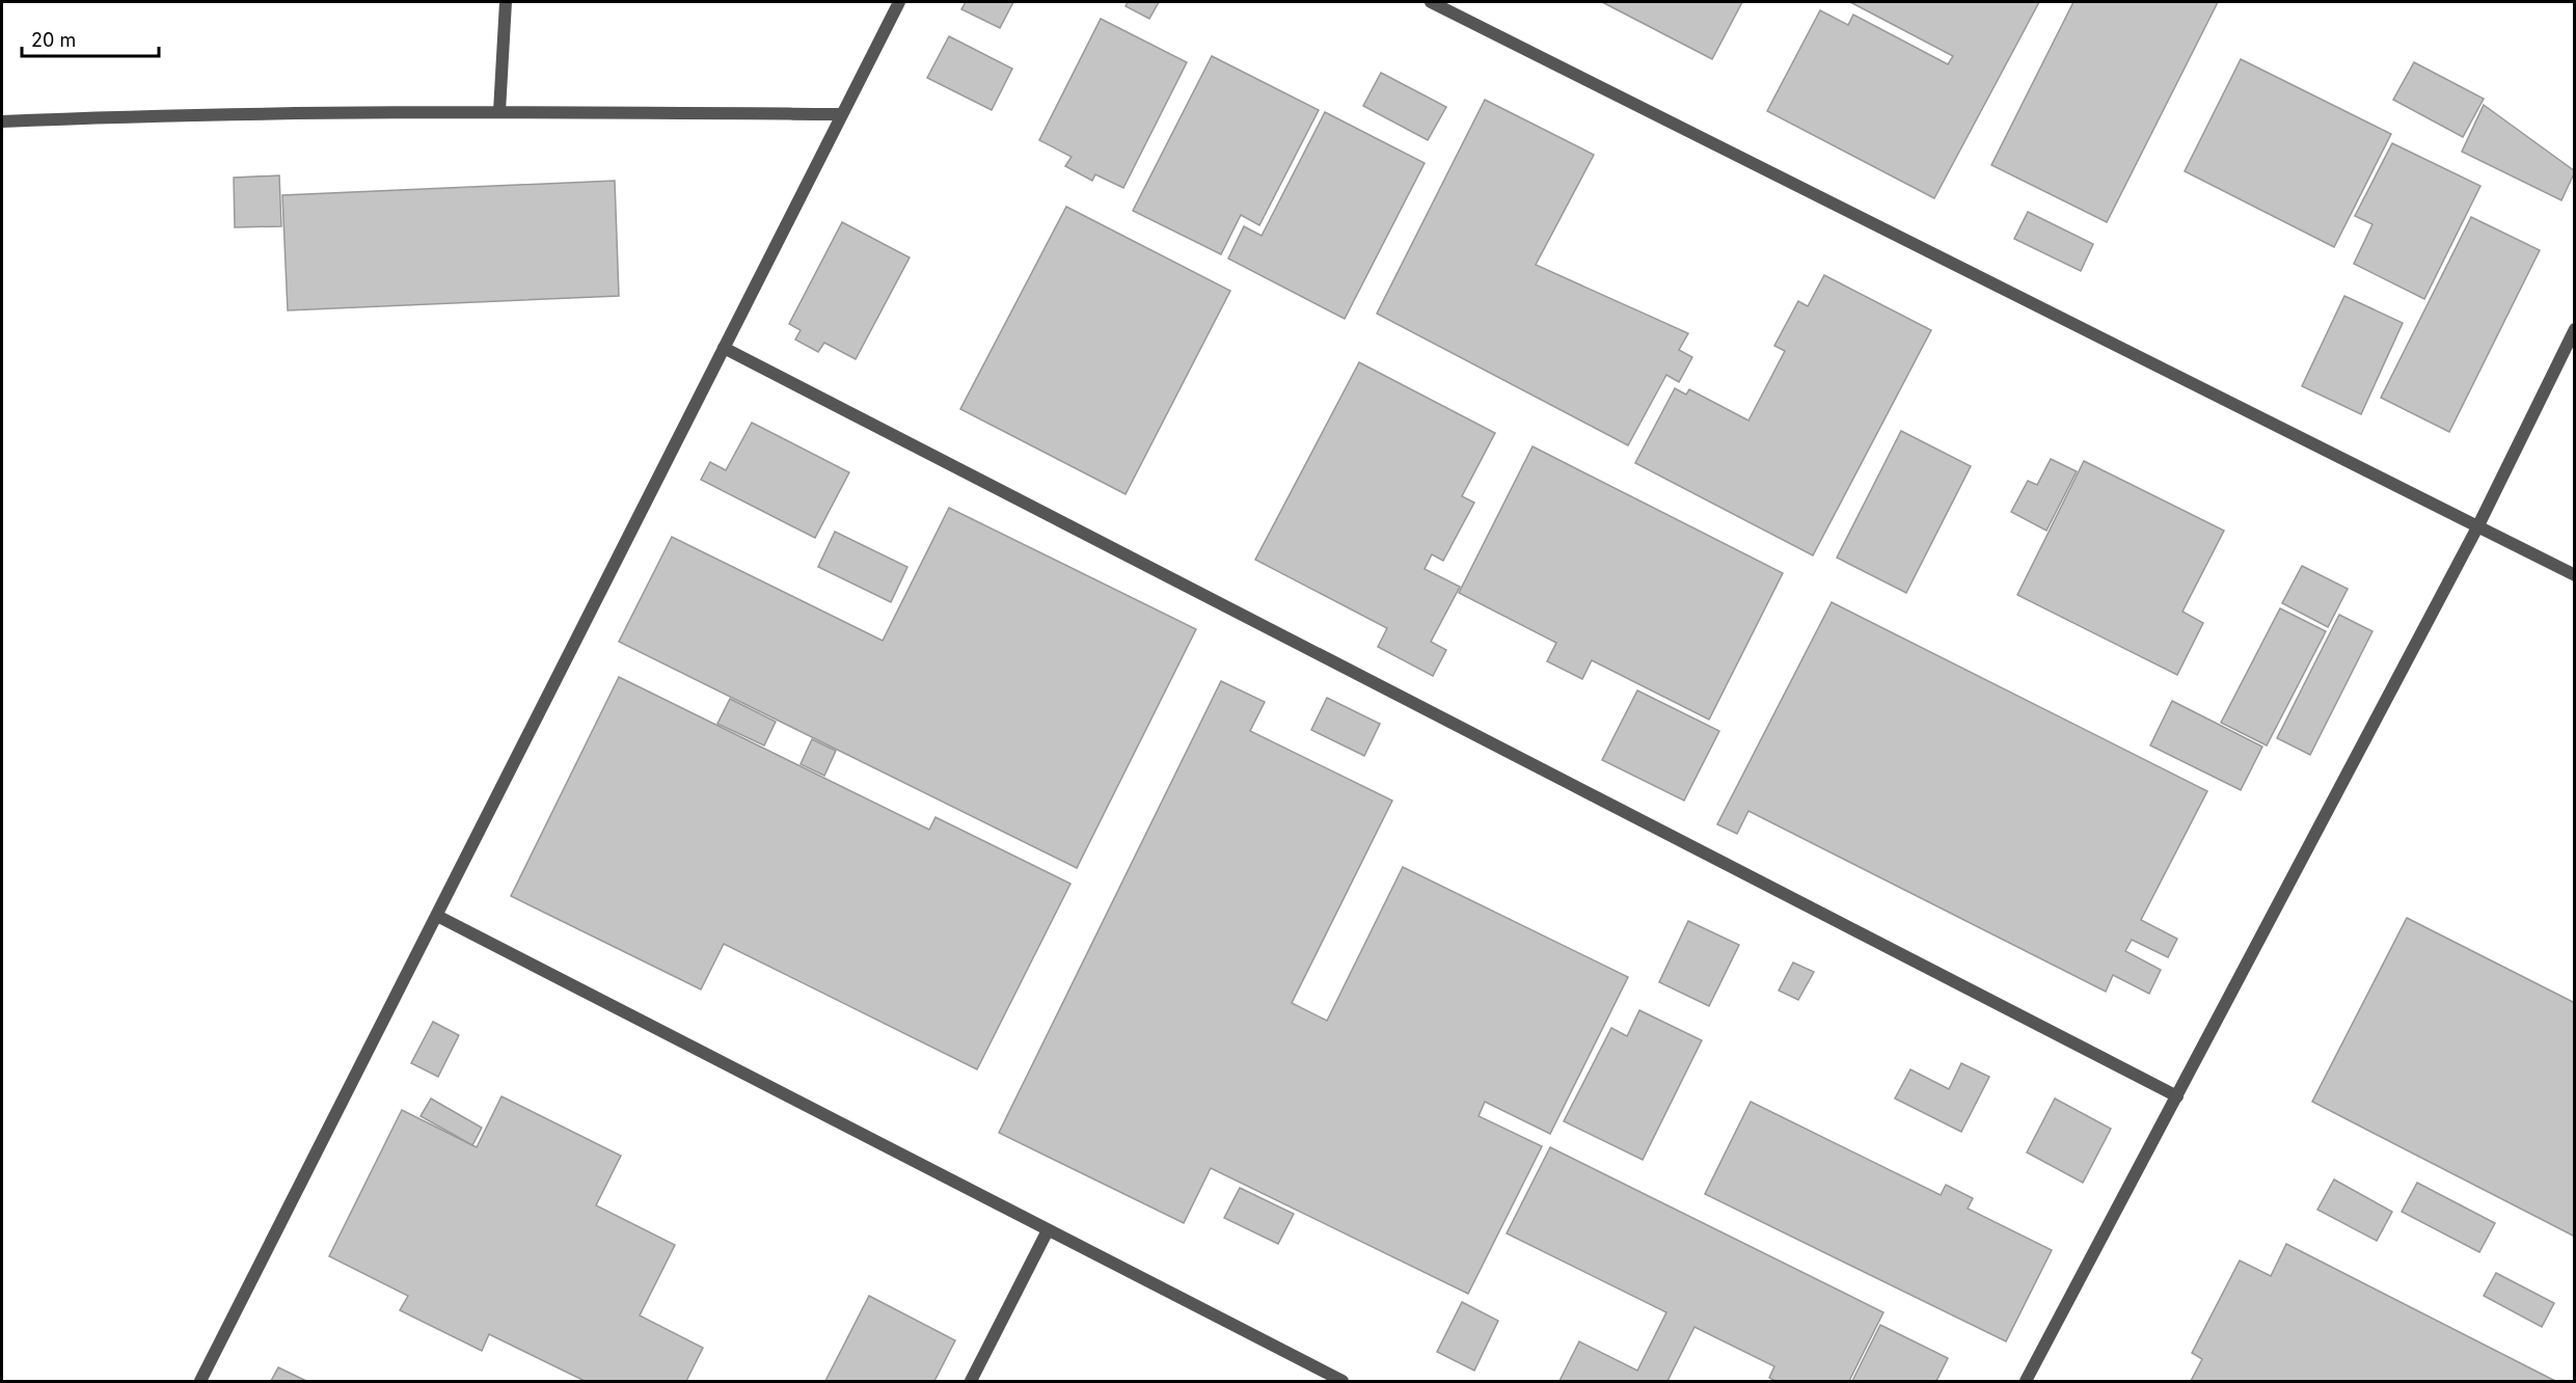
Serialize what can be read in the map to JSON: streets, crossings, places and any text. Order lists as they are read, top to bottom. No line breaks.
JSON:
{"scale_bar":"20 m"}
